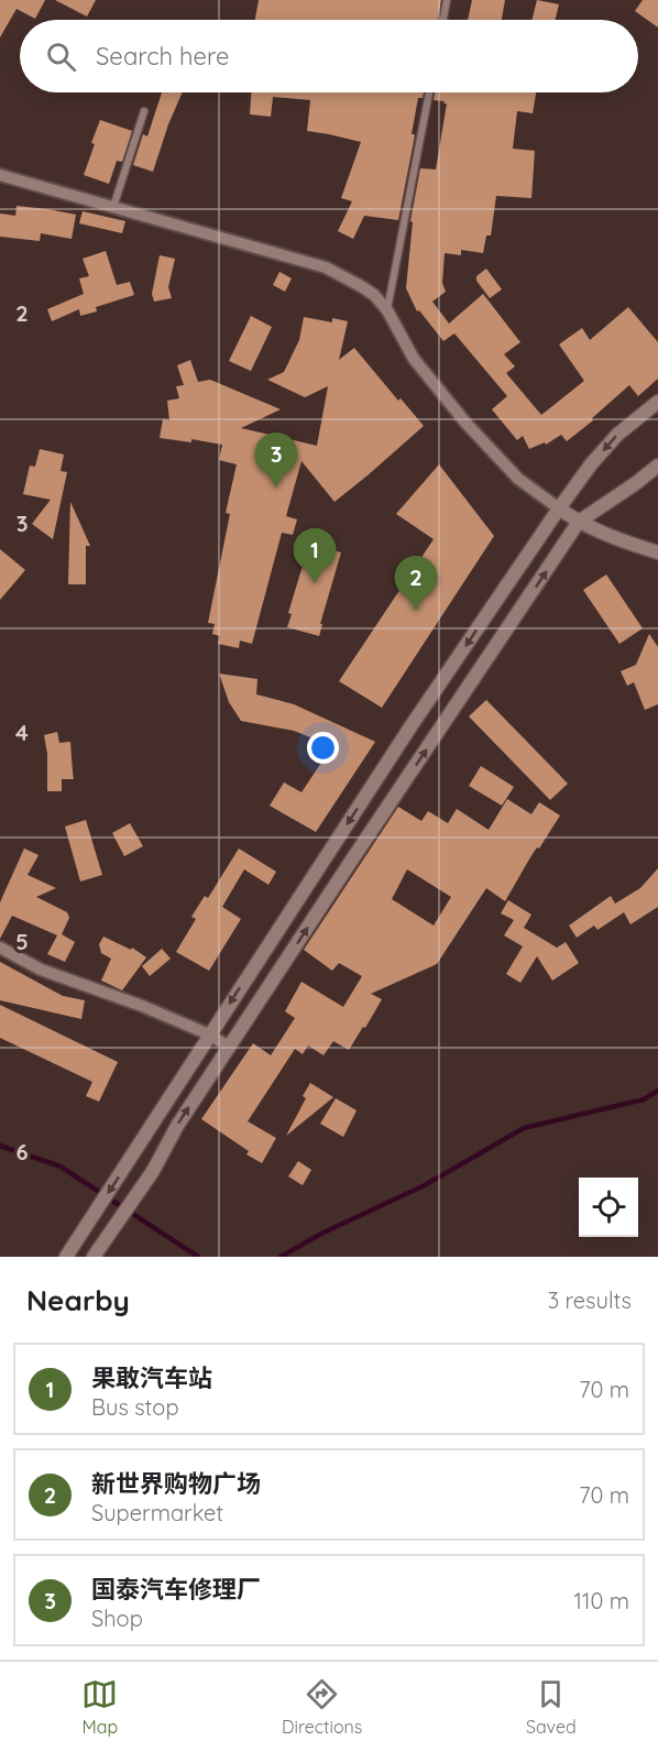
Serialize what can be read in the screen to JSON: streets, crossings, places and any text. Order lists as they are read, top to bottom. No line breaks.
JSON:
{"page":{"search":"Search here","pins":["3","1","2"],"heading":["Nearby","3 results"],"list":[{"mark":"1","name":"果敢汽车站","note":"Bus stop","value":"70 m"},{"mark":"2","name":"新世界购物广场","note":"Supermarket","value":"70 m"},{"mark":"3","name":"国泰汽车修理厂","note":"Shop","value":"110 m"}],"nav":["Map","Directions","Saved"]},"grid":{"rows":["2","3","4","5","6"]}}
